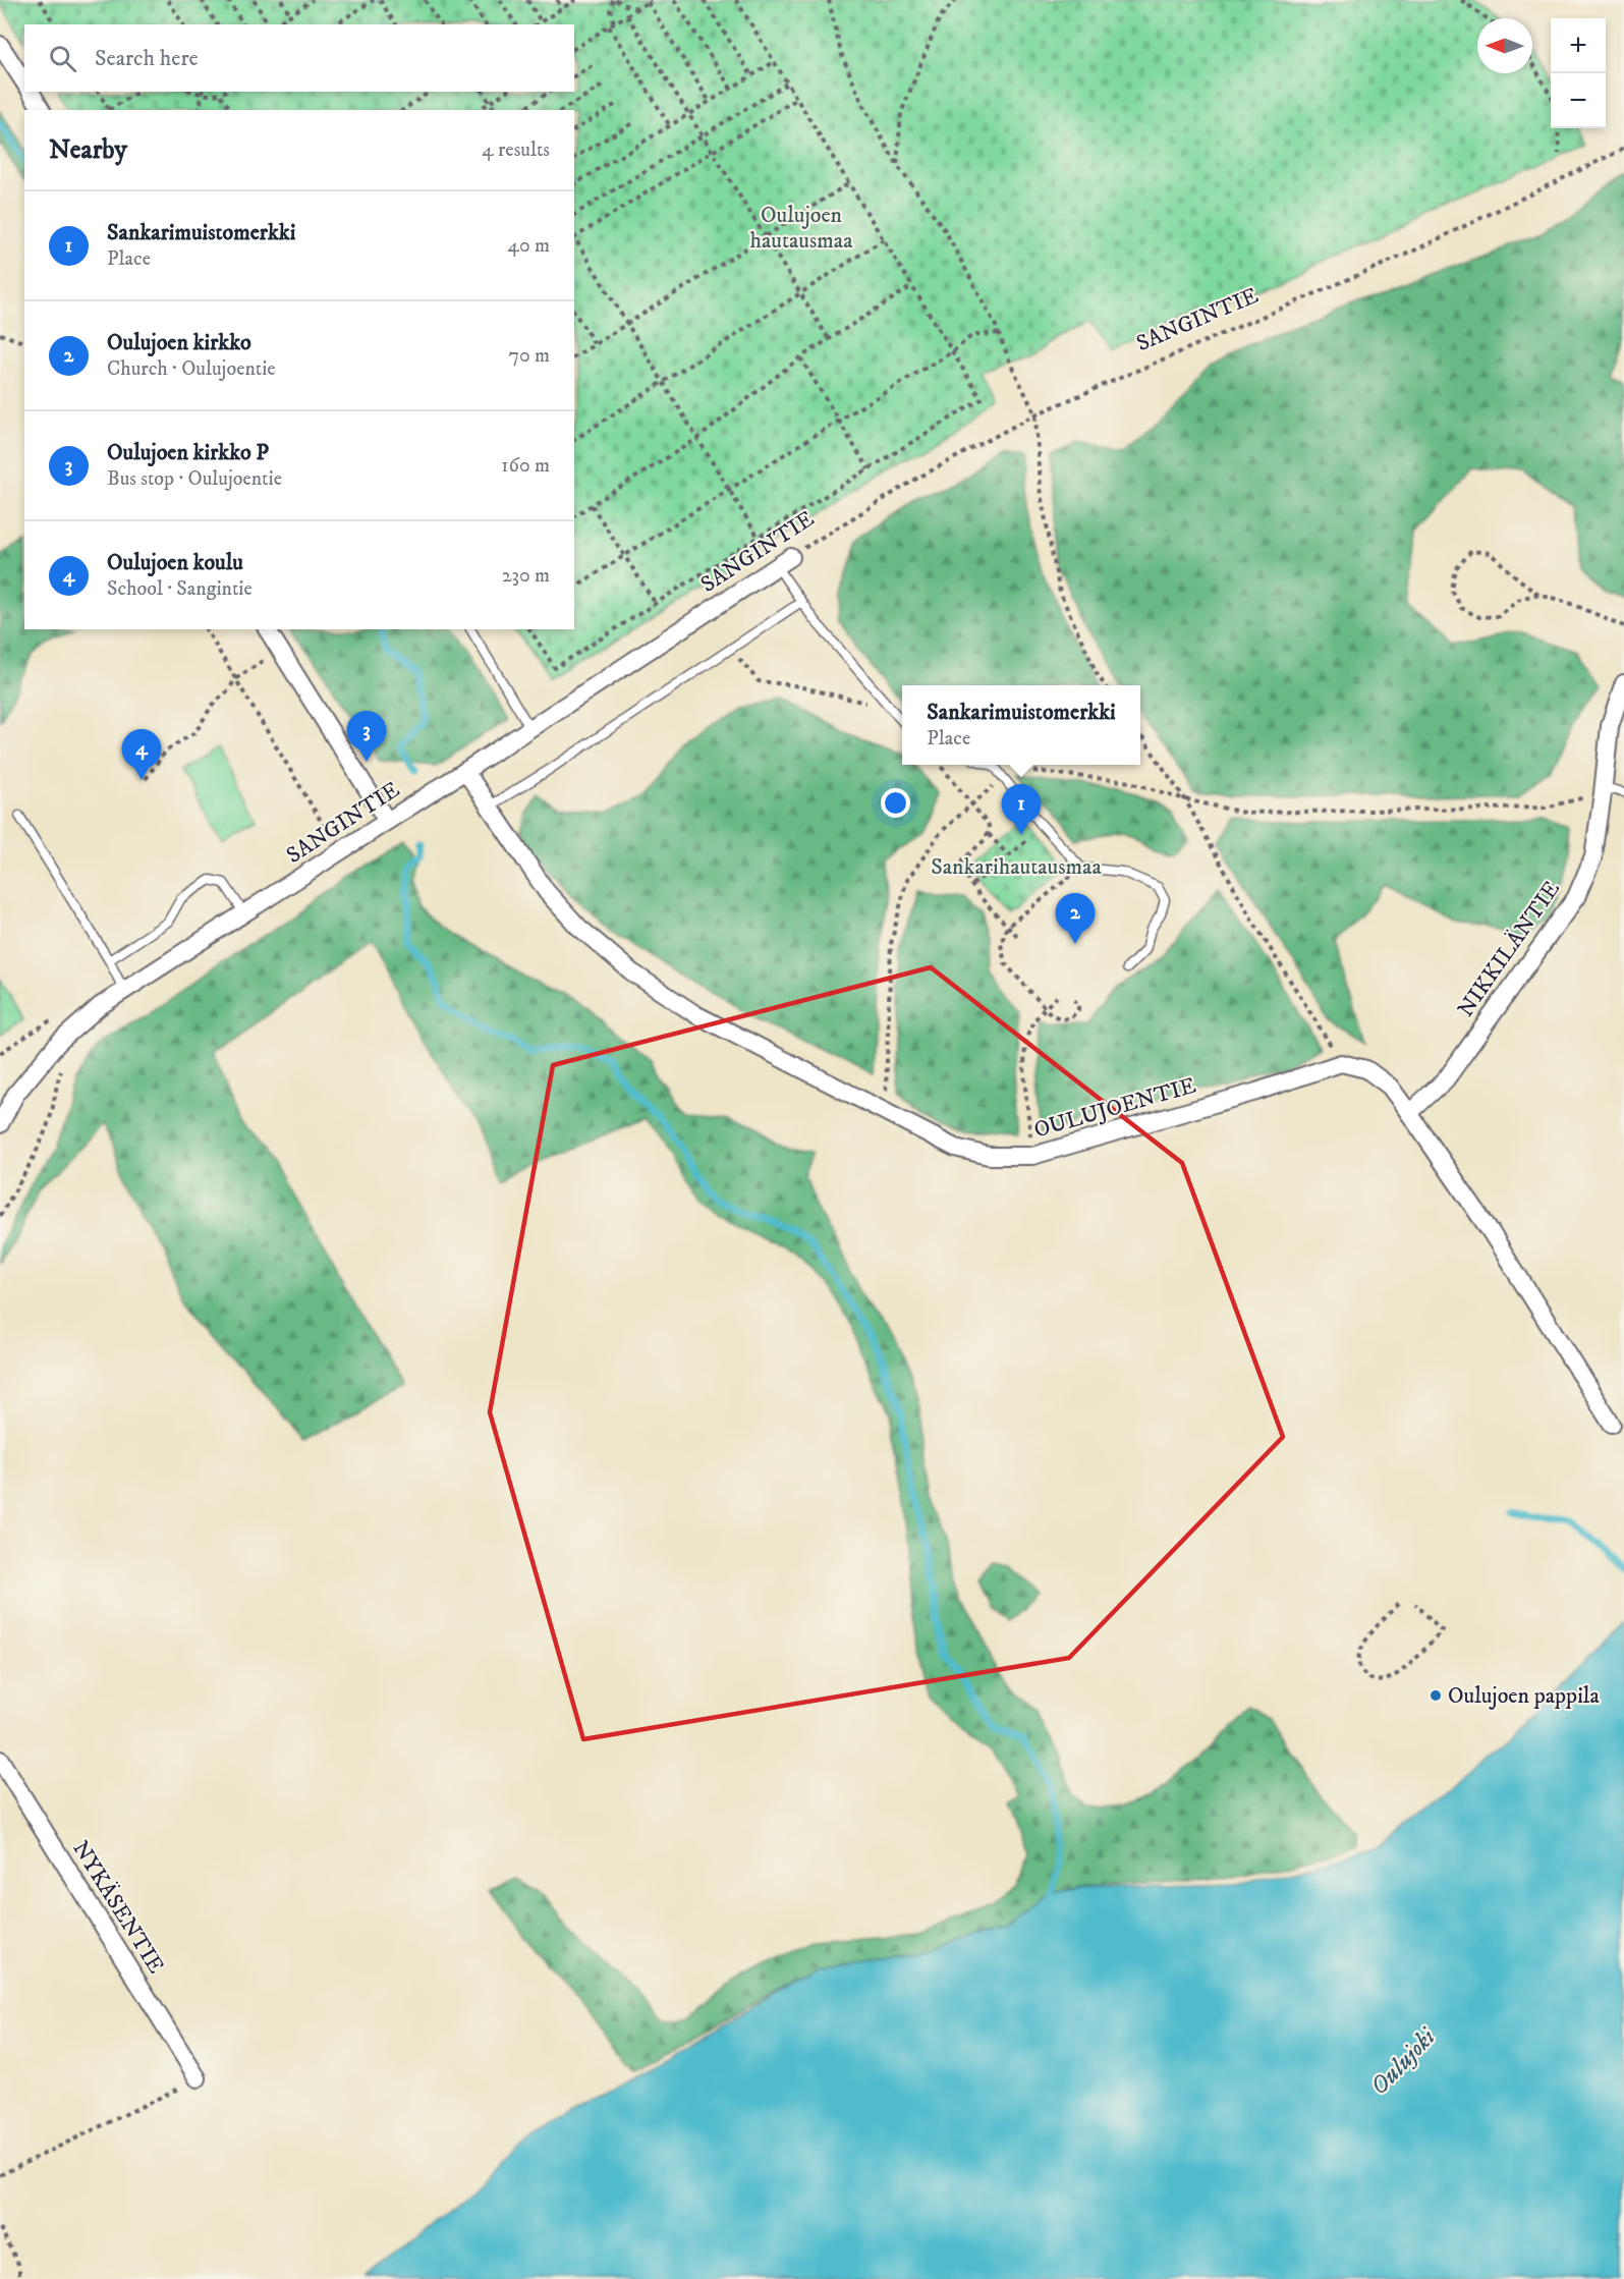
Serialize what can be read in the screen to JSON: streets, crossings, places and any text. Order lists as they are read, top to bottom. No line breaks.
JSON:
{"streets":{"street":["SANGINTIE","NIKKILÄNTIE","OULUJOENTIE","NYKÄSENTIE"]},"crossings":[["SANGINTIE","OULUJOENTIE"]],"water":["Oulujoki"],"parks":["Oulujoen hautausmaa","Sankarihautausmaa"],"places":["Oulujoen pappila"],"north":"left","page":{"map_buttons":["+","−"],"search":"Search here","heading":["Nearby","4 results"],"list":[{"mark":"1","name":"Sankarimuistomerkki","note":"Place","value":"40 m"},{"mark":"2","name":"Oulujoen kirkko","note":"Church · Oulujoentie","value":"70 m"},{"mark":"3","name":"Oulujoen kirkko P","note":"Bus stop · Oulujoentie","value":"160 m"},{"mark":"4","name":"Oulujoen koulu","note":"School · Sangintie","value":"230 m"}],"popup":["Sankarimuistomerkki","Place"],"pins":["3","4","1","2"]}}
